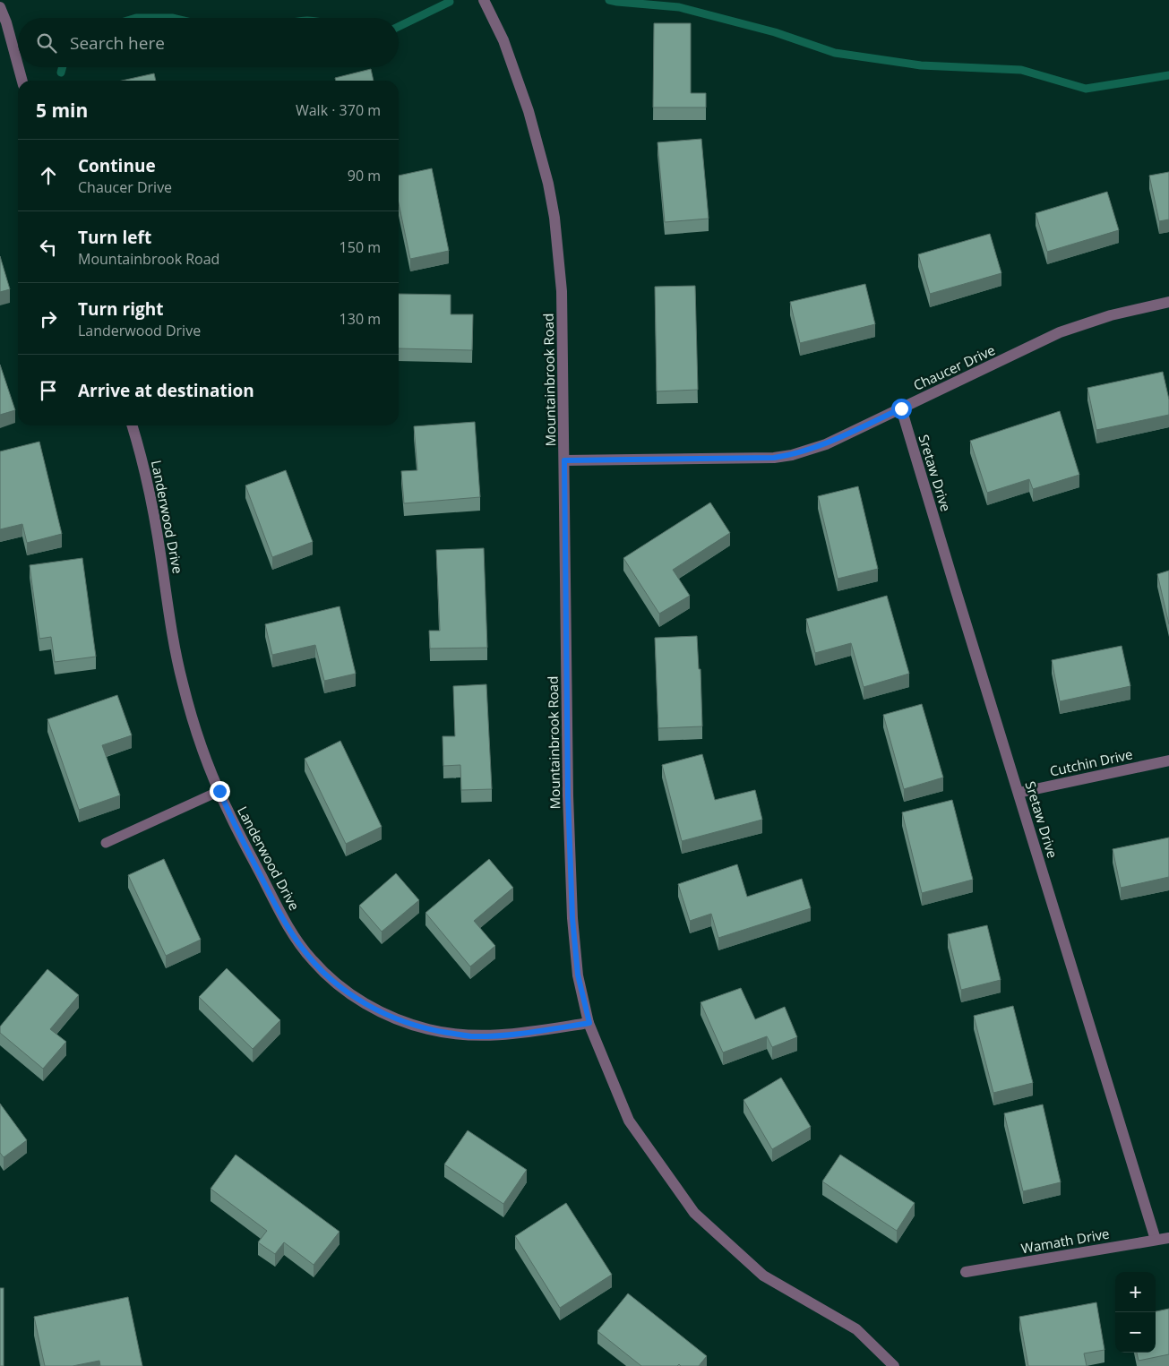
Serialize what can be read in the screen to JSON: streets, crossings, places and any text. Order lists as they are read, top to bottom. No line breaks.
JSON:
{"streets":{"street":["Chaucer Drive","Mountainbrook Road","Sretaw Drive","Landerwood Drive","Cutchin Drive","Wamath Drive"]},"crossings":[["Chaucer Drive","Mountainbrook Road"],["Chaucer Drive","Sretaw Drive"],["Mountainbrook Road","Landerwood Drive"],["Sretaw Drive","Cutchin Drive"],["Sretaw Drive","Wamath Drive"]],"page":{"search":"Search here","heading":["5 min","Walk · 370 m"],"list":[["Continue","Chaucer Drive","90 m"],["Turn left","Mountainbrook Road","150 m"],["Turn right","Landerwood Drive","130 m"],"Arrive at destination"],"map_buttons":["+","−"]}}
